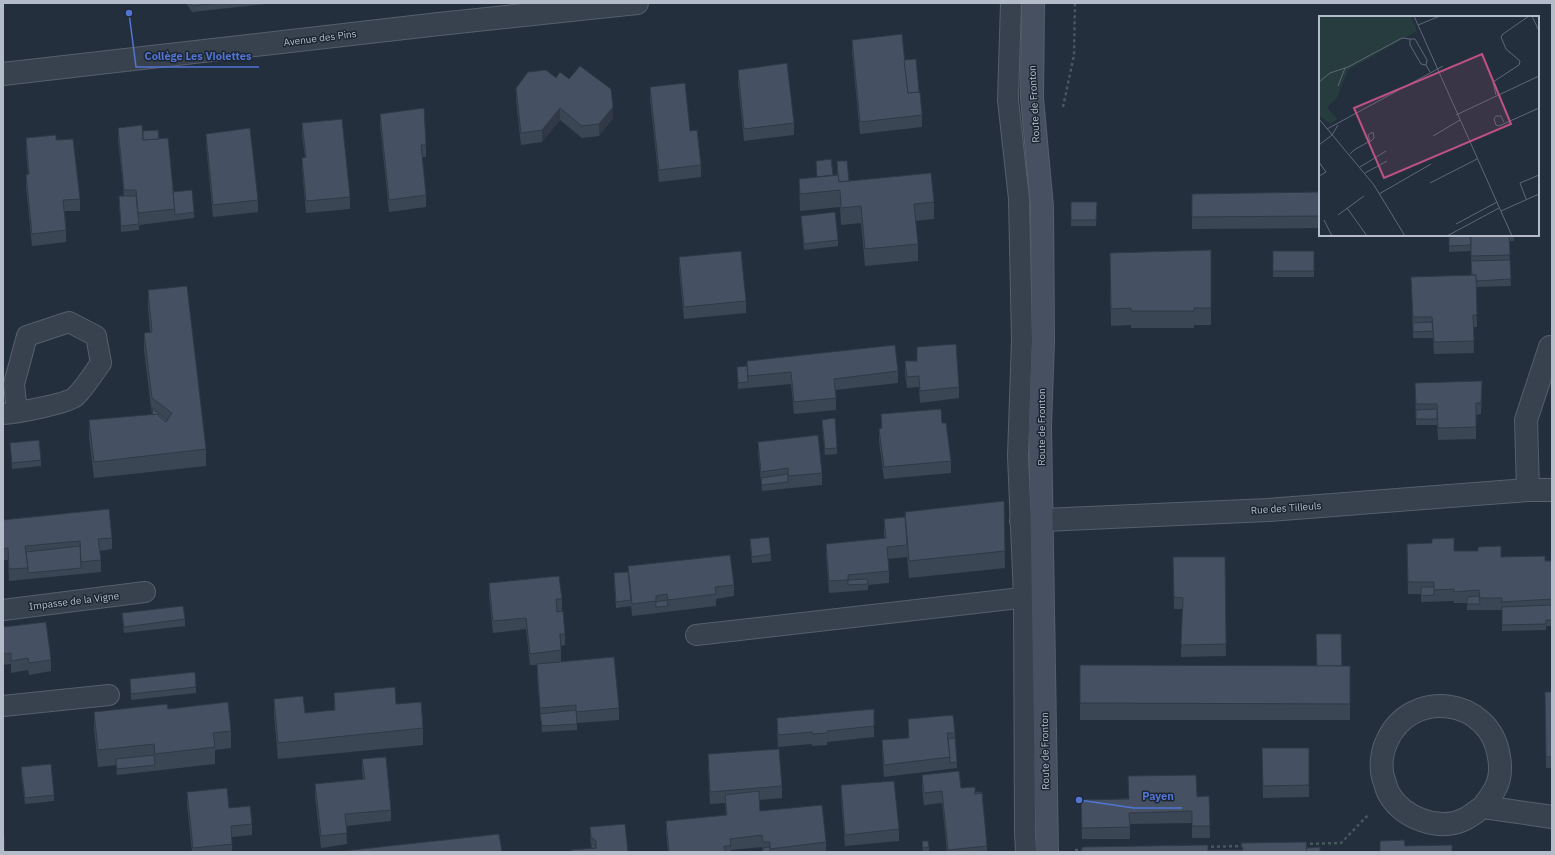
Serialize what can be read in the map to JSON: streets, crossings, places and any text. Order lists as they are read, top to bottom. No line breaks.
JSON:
{"streets":{"main road":["Route de Fronton"],"street":["Avenue des Pins","Rue des Tilleuls"],"lane":["Impasse de la Vigne"]},"crossings":[["Route de Fronton","Rue des Tilleuls"]],"places":["Collège Les Violettes","Payen"]}
